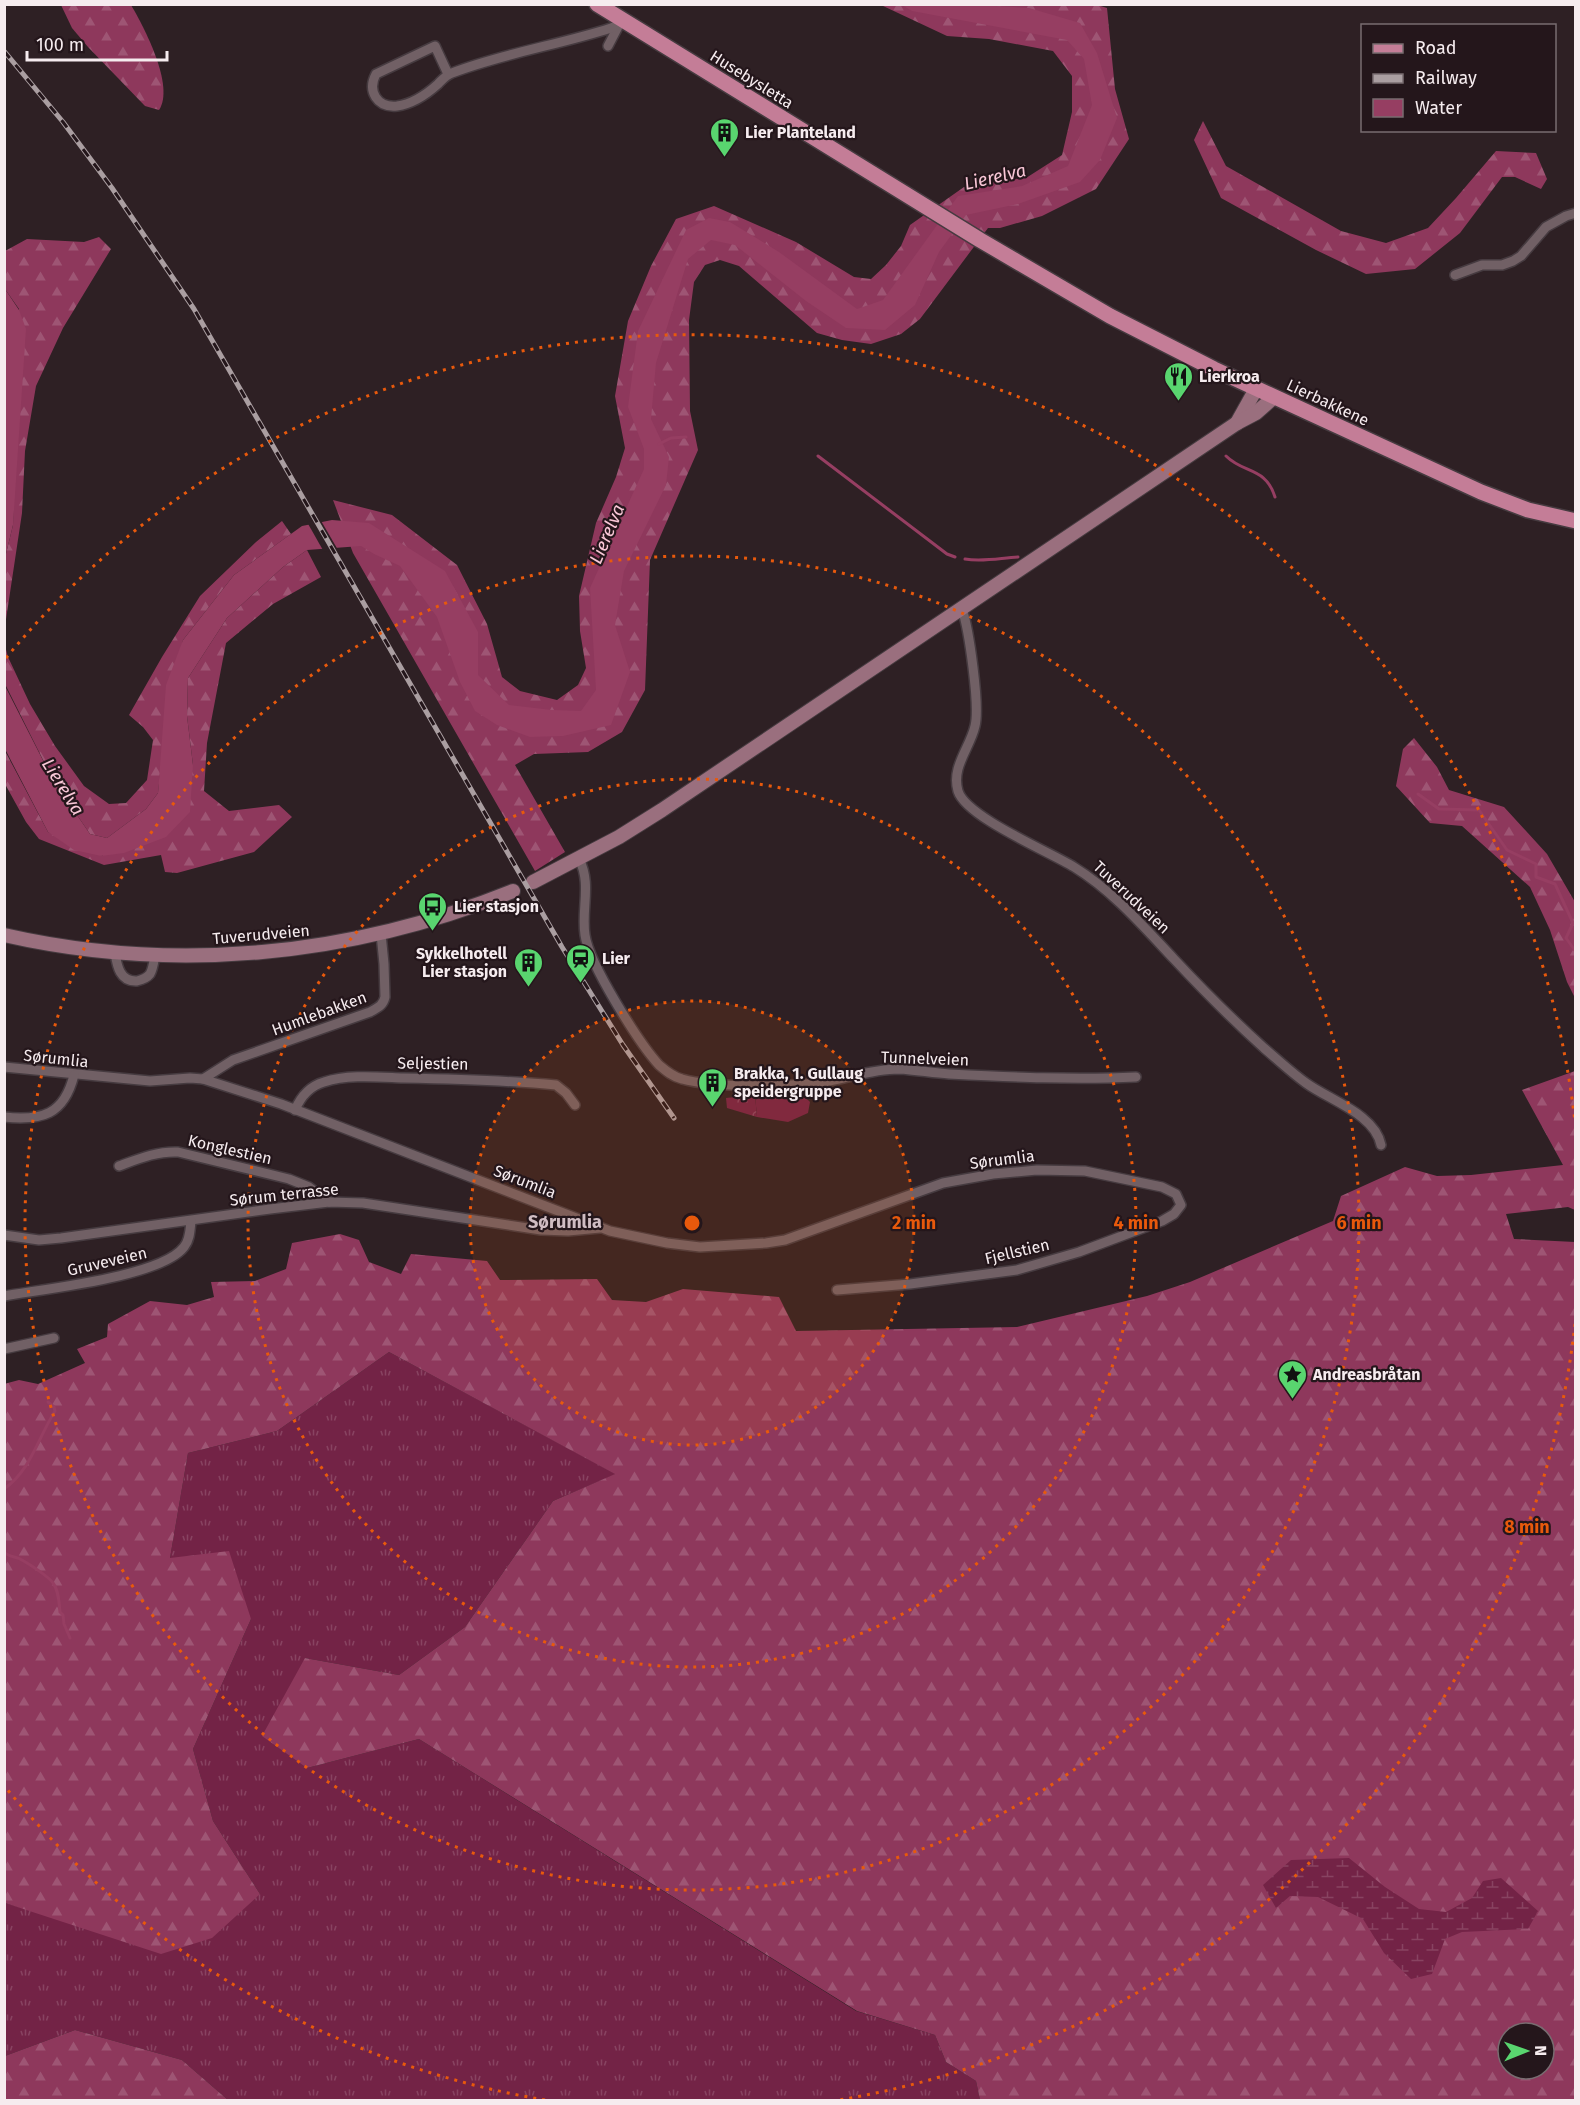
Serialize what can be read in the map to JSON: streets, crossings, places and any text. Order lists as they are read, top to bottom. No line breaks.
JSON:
{"streets":{"main road":["Husebysletta","Lierbakkene","Tuverudveien"],"street":["Humlebakken","Sørumlia","Tunnelveien","Seljestien","Konglestien","Sørum terrasse","Fjellstien","Gruveveien"]},"crossings":[["Husebysletta","Lierbakkene"],["Tuverudveien","Humlebakken"],["Humlebakken","Sørumlia"],["Sørumlia","Seljestien"],["Sørumlia","Sørum terrasse"],["Sørumlia","Fjellstien"],["Konglestien","Sørum terrasse"],["Sørum terrasse","Gruveveien"]],"districts":["Sørumlia"],"water":["Lierelva"],"places":{"building":["Lier Planteland","Sykkelhotell Lier stasjon","Brakka, 1. Gullaug speidergruppe"],"restaurant":["Lierkroa"],"bus stop":["Lier stasjon"],"station":["Lier"],"place":["Andreasbråtan"]},"legend":["Road","Railway","Water"],"scale_bar":"100 m","north":"right","rings":["2 min","4 min","6 min","8 min"]}
